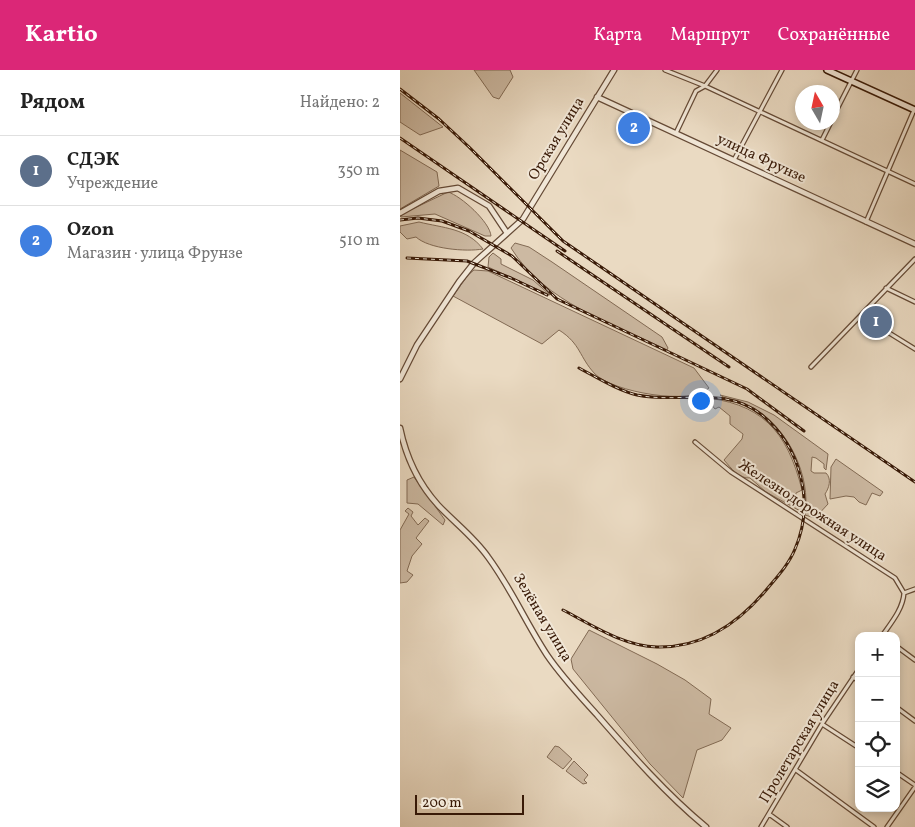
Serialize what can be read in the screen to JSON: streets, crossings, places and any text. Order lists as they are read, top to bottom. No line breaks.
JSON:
{"streets":{"street":["Орская улица","улица Фрунзе","Железнодорожная улица","Зелёная улица","Пролетарская улица"]},"crossings":[["Орская улица","улица Фрунзе"]],"scale_bar":"200 m","north":"top","page":{"header":"Kartio","nav":["Карта","Маршрут","Сохранённые"],"heading":["Рядом","Найдено: 2"],"pins":["2","1"],"list":[{"mark":"1","name":"СДЭК","note":"Учреждение","value":"350 m"},{"mark":"2","name":"Ozon","note":"Магазин · улица Фрунзе","value":"510 m"}],"map_buttons":["+","−"],"scale":"200 m"}}
